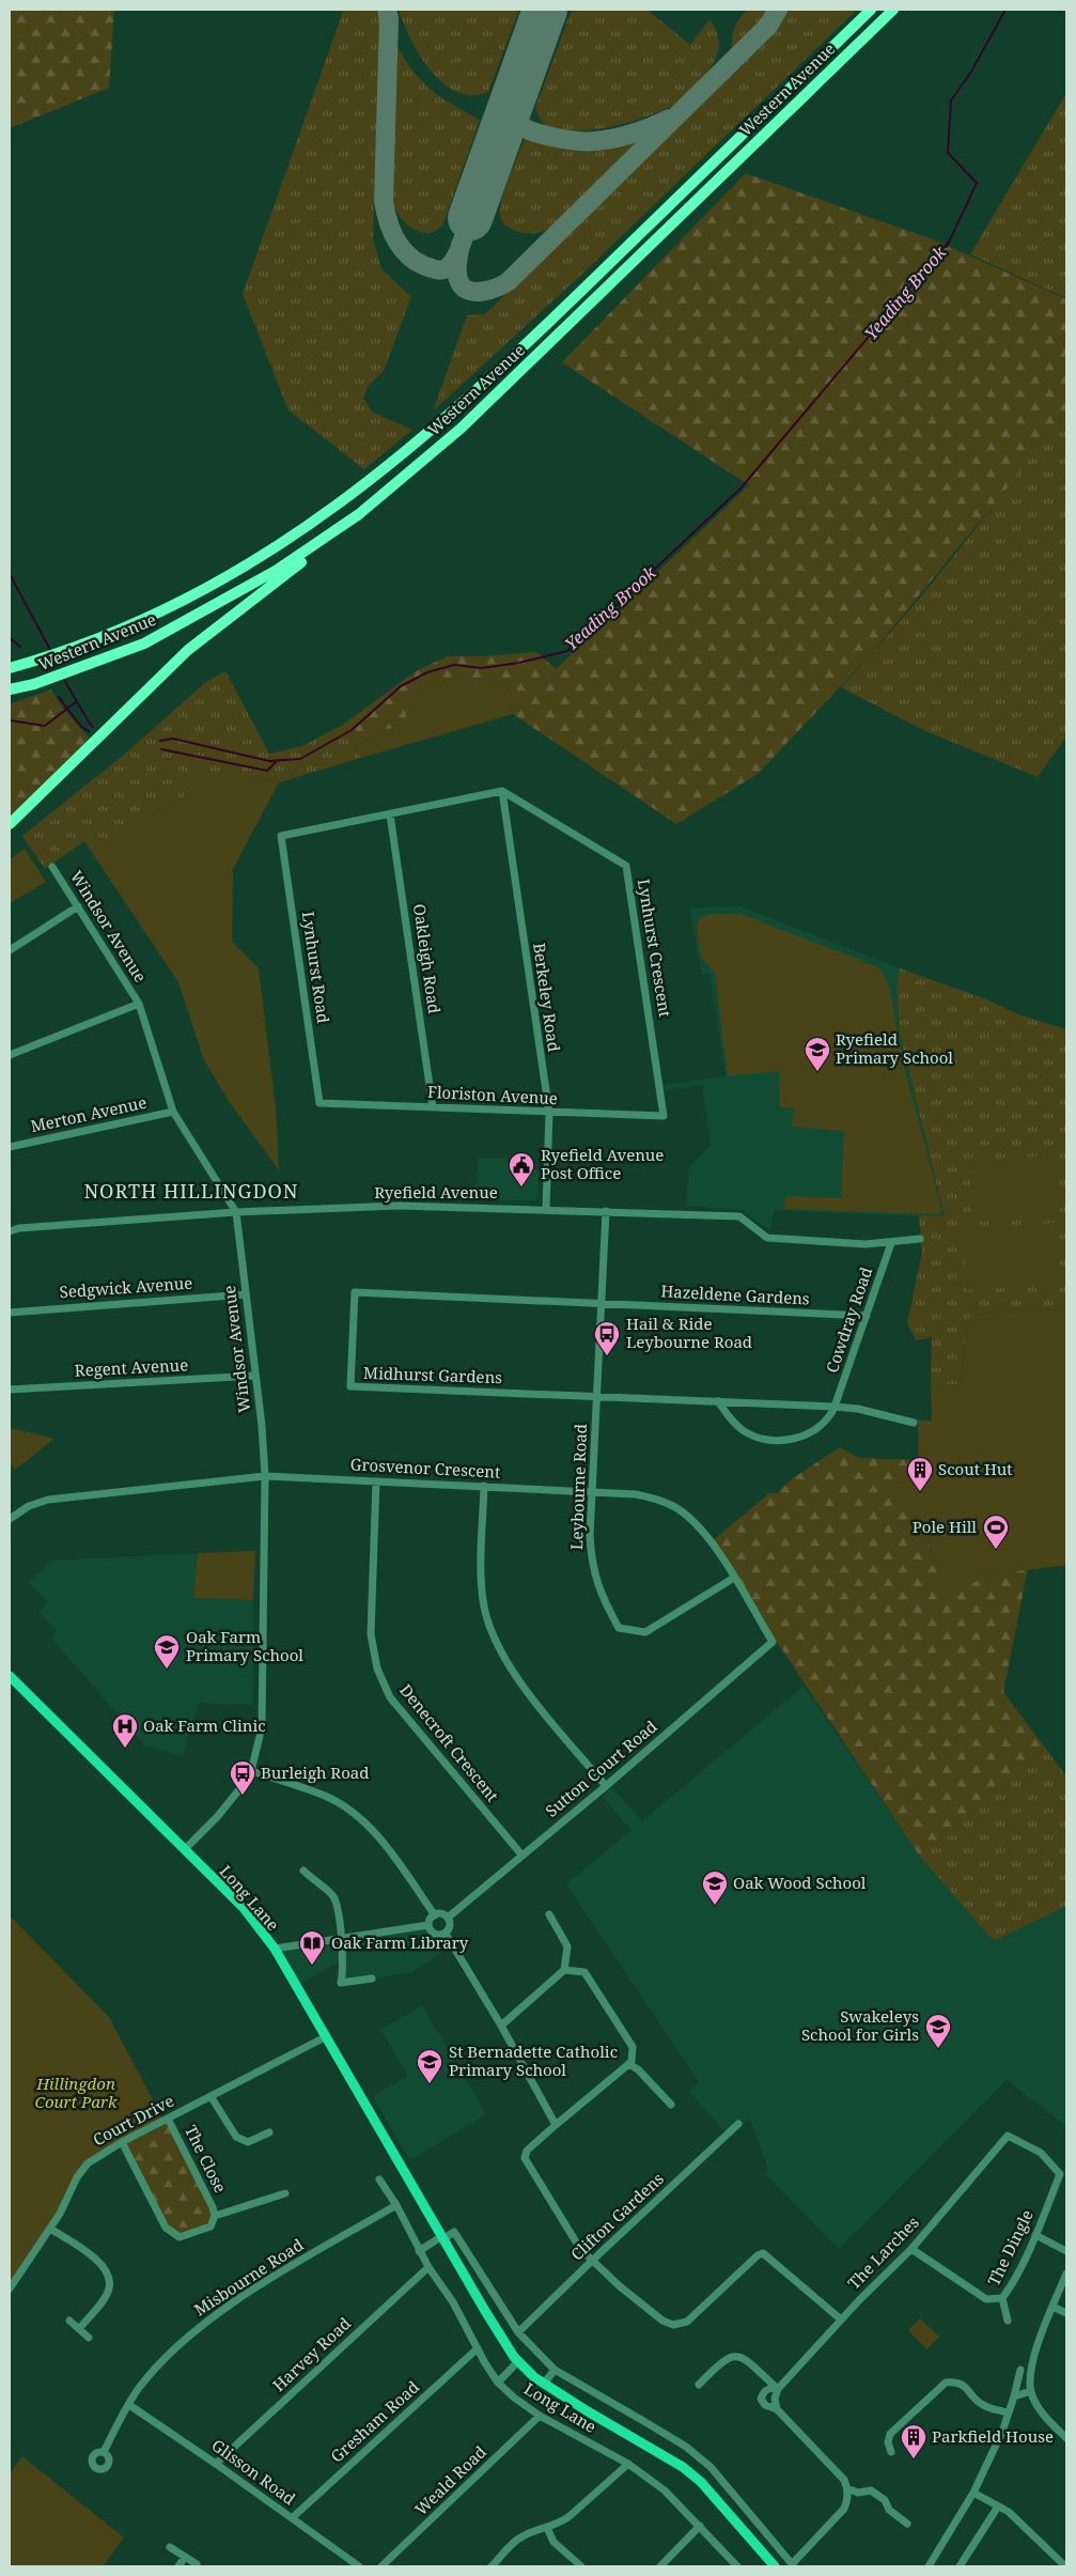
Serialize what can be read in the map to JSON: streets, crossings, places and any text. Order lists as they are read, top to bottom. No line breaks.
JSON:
{"streets":{"highway":["Western Avenue"],"main road":["Long Lane"],"street":["Windsor Avenue","Lynhurst Crescent","Oakleigh Road","Lynhurst Road","Berkeley Road","Floriston Avenue","Merton Avenue","Ryefield Avenue","Sedgwick Avenue","Hazeldene Gardens","Cowdray Road","Regent Avenue","Midhurst Gardens","Grosvenor Crescent","Leybourne Road","Denecroft Crescent","Sutton Court Road","Court Drive","The Close","Clifton Gardens","The Dingle","The Larches","Misbourne Road","Harvey Road","Gresham Road","Glisson Road","Weald Road"]},"crossings":[["Windsor Avenue","Merton Avenue"],["Windsor Avenue","Ryefield Avenue"],["Windsor Avenue","Sedgwick Avenue"],["Windsor Avenue","Regent Avenue"],["Windsor Avenue","Grosvenor Crescent"],["Windsor Avenue","Long Lane"],["Lynhurst Crescent","Berkeley Road"],["Lynhurst Crescent","Floriston Avenue"],["Oakleigh Road","Lynhurst Road"],["Oakleigh Road","Floriston Avenue"],["Lynhurst Road","Floriston Avenue"],["Berkeley Road","Floriston Avenue"],["Berkeley Road","Ryefield Avenue"],["Ryefield Avenue","Cowdray Road"],["Ryefield Avenue","Leybourne Road"],["Hazeldene Gardens","Cowdray Road"],["Hazeldene Gardens","Midhurst Gardens"],["Hazeldene Gardens","Leybourne Road"],["Midhurst Gardens","Leybourne Road"],["Grosvenor Crescent","Leybourne Road"],["Grosvenor Crescent","Denecroft Crescent"],["Grosvenor Crescent","Sutton Court Road"],["Denecroft Crescent","Sutton Court Road"],["Long Lane","Court Drive"],["Long Lane","Clifton Gardens"],["Long Lane","Misbourne Road"],["Long Lane","Harvey Road"],["Long Lane","Gresham Road"],["Long Lane","Weald Road"],["Court Drive","The Close"],["The Dingle","The Larches"],["Misbourne Road","Glisson Road"],["Harvey Road","Glisson Road"],["Gresham Road","Glisson Road"]],"districts":["NORTH HILLINGDON"],"water":["Yeading Brook"],"parks":["Hillingdon Court Park"],"places":{"school or university":["Ryefield Primary School","Oak Farm Primary School","Oak Wood School","Swakeleys School for Girls","St Bernadette Catholic Primary School"],"public building":["Ryefield Avenue Post Office"],"bus stop":["Hail & Ride Leybourne Road","Burleigh Road"],"building":["Scout Hut","Parkfield House"],"sports":["Pole Hill"],"hospital":["Oak Farm Clinic"],"library":["Oak Farm Library"]}}
